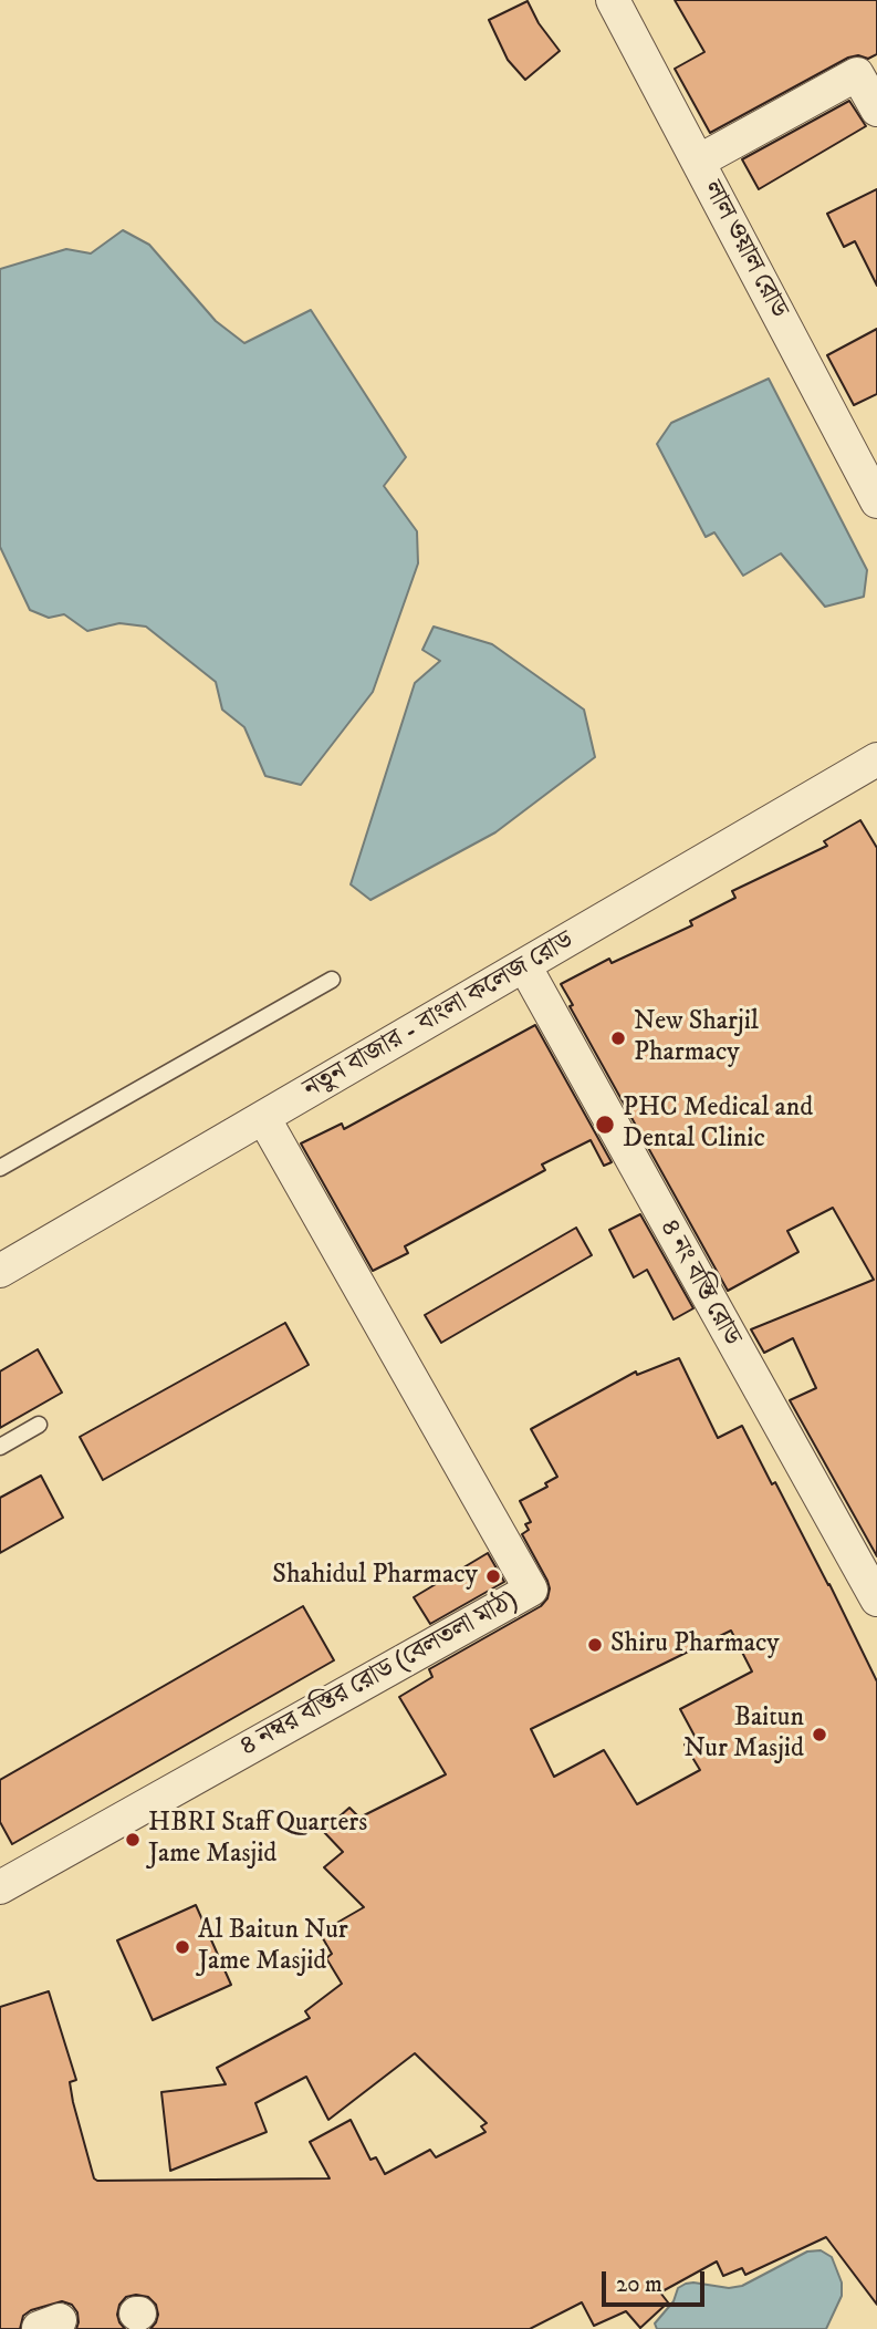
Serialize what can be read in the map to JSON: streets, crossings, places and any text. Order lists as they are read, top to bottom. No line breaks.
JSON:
{"streets":{"street":["লাল ওয়াল রোড","নতুন বাজার - বাংলা কলেজ রোড","৪ নং বস্তি রোড","৪ নম্বর বস্তির রোড (বেলতলা মাঠ)"]},"crossings":[["নতুন বাজার - বাংলা কলেজ রোড","৪ নং বস্তি রোড"],["নতুন বাজার - বাংলা কলেজ রোড","৪ নম্বর বস্তির রোড (বেলতলা মাঠ)"]],"places":["New Sharjil Pharmacy","PHC Medical and Dental Clinic","Shahidul Pharmacy","Shiru Pharmacy","Baitun Nur Masjid","HBRI Staff Quarters Jame Masjid","Al Baitun Nur Jame Masjid"],"scale_bar":"20 m"}
